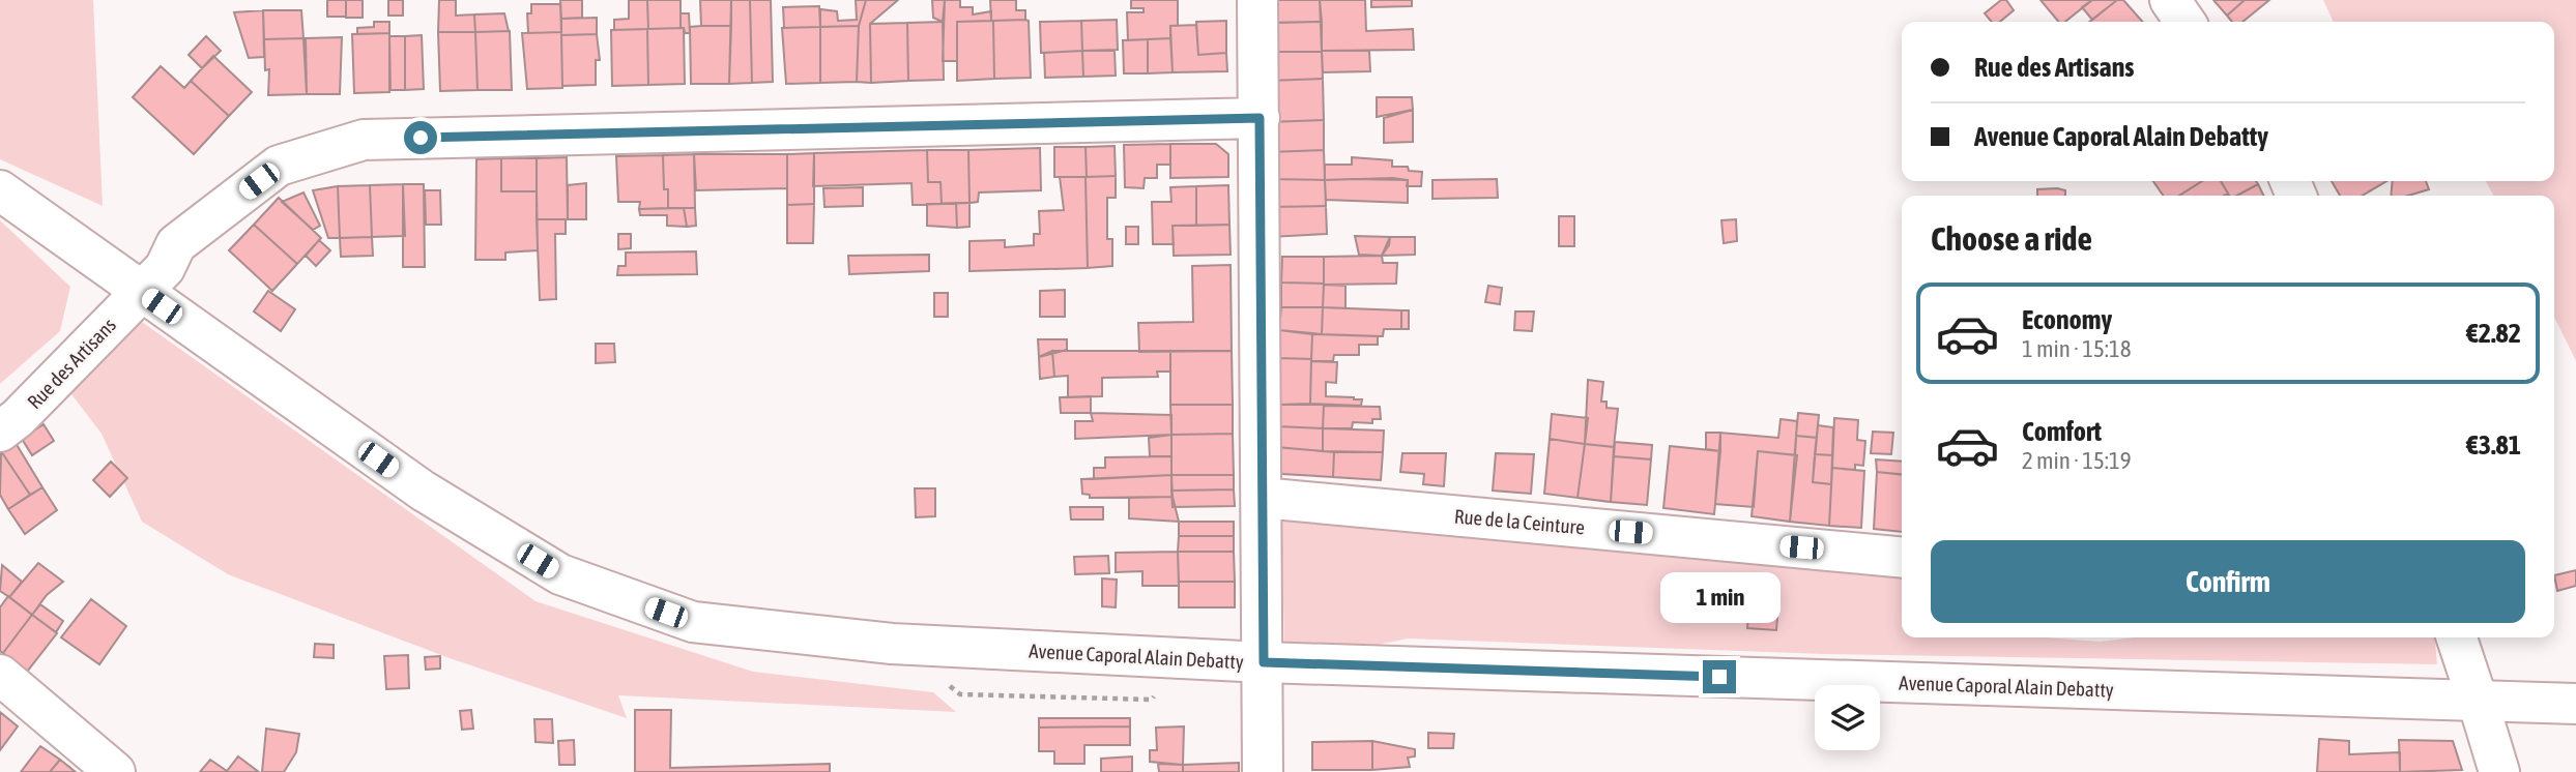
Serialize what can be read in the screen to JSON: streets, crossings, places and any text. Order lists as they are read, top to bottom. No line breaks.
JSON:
{"streets":{"street":["Rue des Artisans","Rue de la Ceinture","Avenue Caporal Alain Debatty"]},"crossings":[["Rue des Artisans","Avenue Caporal Alain Debatty"]],"page":{"banner":["Rue des Artisans","Avenue Caporal Alain Debatty"],"heading":"Choose a ride","list":[{"name":"Economy","note":"1 min · 15:18","value":"€2.82"},{"name":"Comfort","note":"2 min · 15:19","value":"€3.81"}],"buttons":"Confirm","bubble":"1 min"}}
